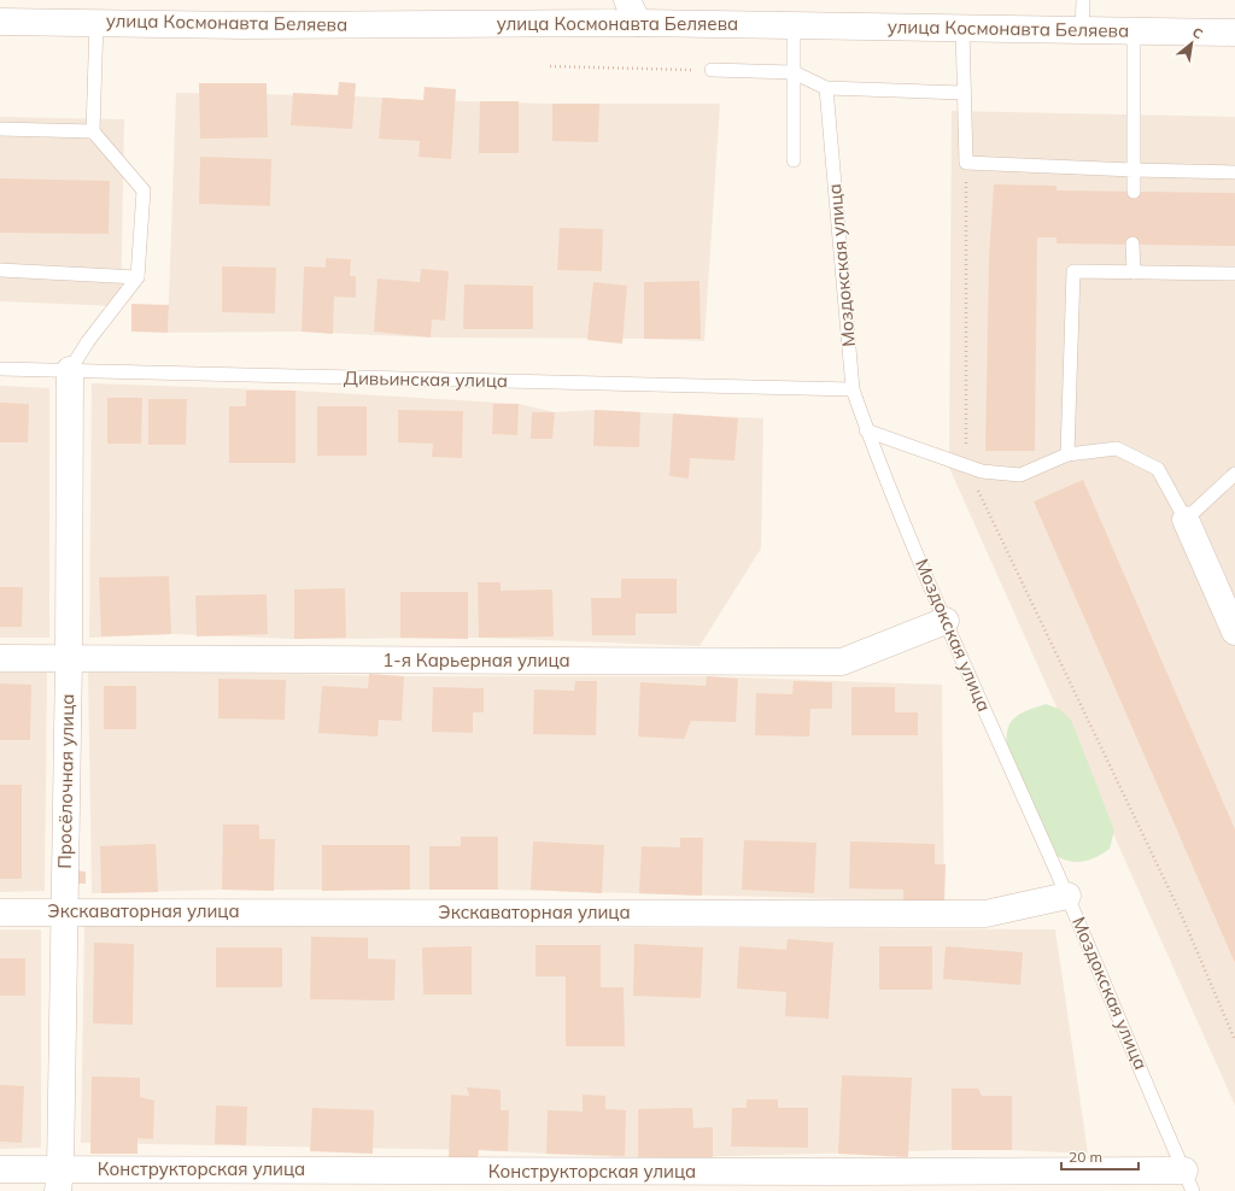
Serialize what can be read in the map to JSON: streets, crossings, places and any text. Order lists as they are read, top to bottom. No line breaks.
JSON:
{"streets":{"street":["улица Космонавта Беляева","1-я Карьерная улица","Просёлочная улица","Экскаваторная улица","Конструкторская улица"],"lane":["Моздокская улица","Дивьинская улица"]},"crossings":[["Моздокская улица","Дивьинская улица"],["Моздокская улица","1-я Карьерная улица"],["Моздокская улица","Экскаваторная улица"],["Моздокская улица","Конструкторская улица"],["Дивьинская улица","Просёлочная улица"],["1-я Карьерная улица","Просёлочная улица"],["Просёлочная улица","Экскаваторная улица"],["Просёлочная улица","Конструкторская улица"]],"scale_bar":"20 m","north":"top right"}
